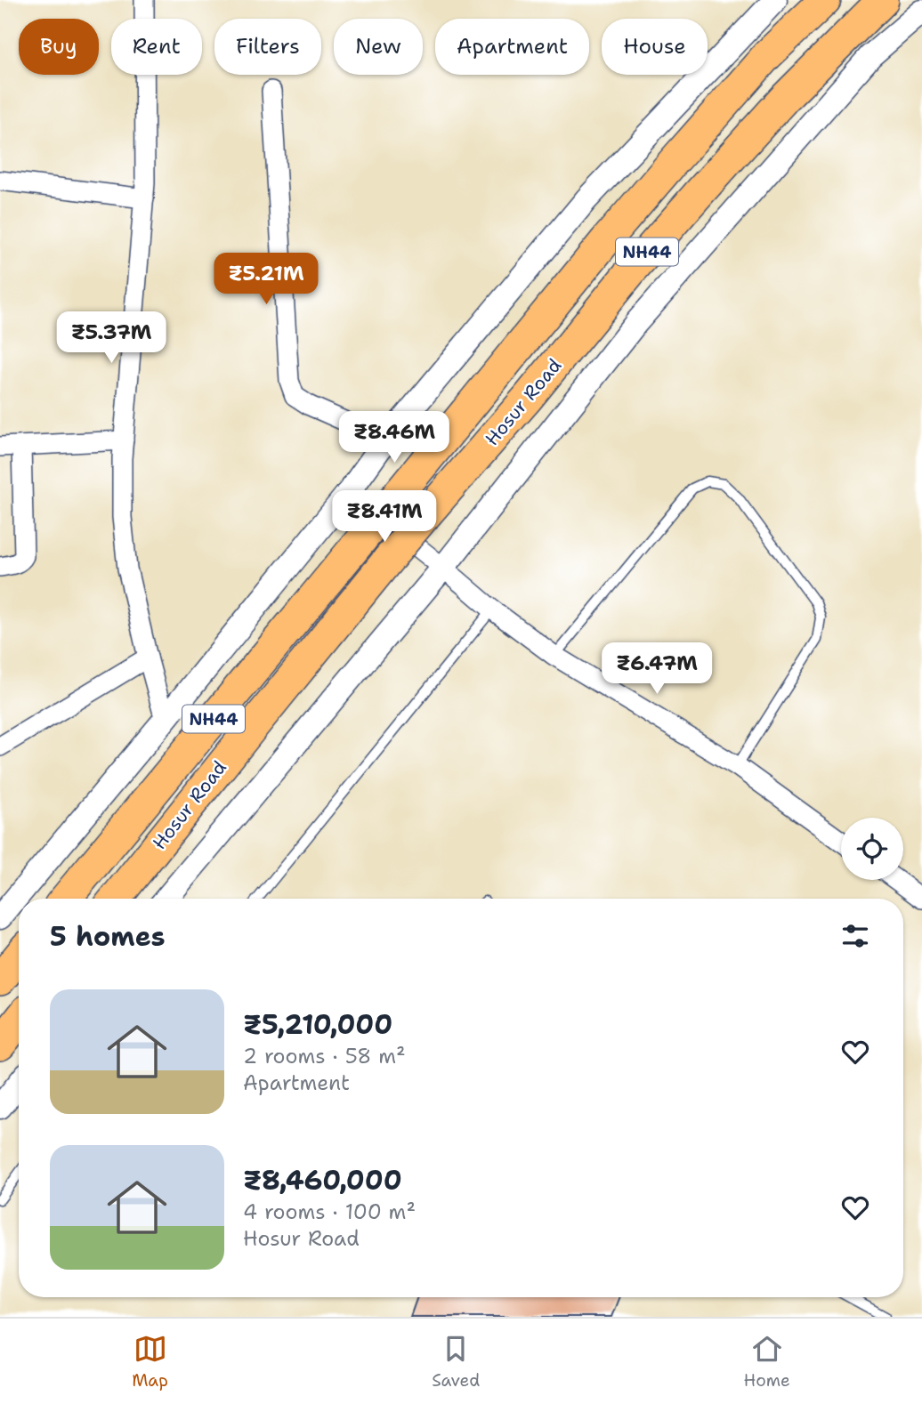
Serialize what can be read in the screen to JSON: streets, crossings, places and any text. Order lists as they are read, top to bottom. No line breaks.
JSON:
{"streets":{"highway":["NH44","Hosur Road"]},"page":{"chip":["Buy","Rent","Filters","New","Apartment","House"],"price":["₹5.21M","₹5.37M","₹8.46M","₹8.41M","₹6.47M"],"heading":"5 homes","list":[{"name":"₹5,210,000","note":"2 rooms · 58 m² · Apartment"},{"name":"₹8,460,000","note":"4 rooms · 100 m² · Hosur Road"}],"tabs":["Map","Saved","Home"]}}
